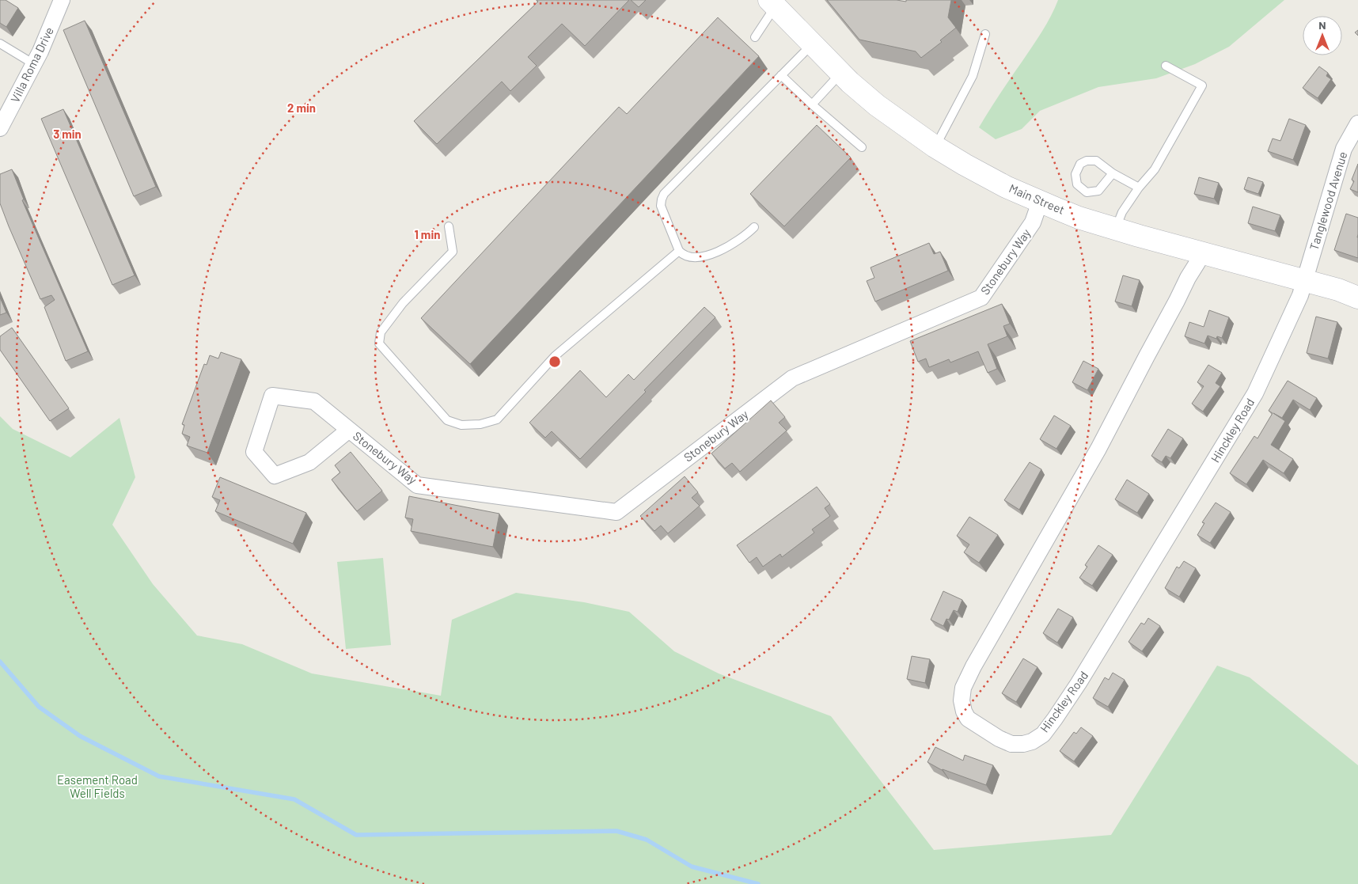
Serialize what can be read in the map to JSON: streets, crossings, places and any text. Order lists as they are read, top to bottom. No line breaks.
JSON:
{"streets":{"main road":["Main Street"],"street":["Villa Roma Drive","Tanglewood Avenue","Stonebury Way","Hinckley Road"]},"crossings":[["Main Street","Tanglewood Avenue"],["Main Street","Stonebury Way"],["Main Street","Hinckley Road"],["Tanglewood Avenue","Hinckley Road"]],"parks":["Easement Road Well Fields"],"north":"top","rings":["2 min","3 min","1 min"]}
